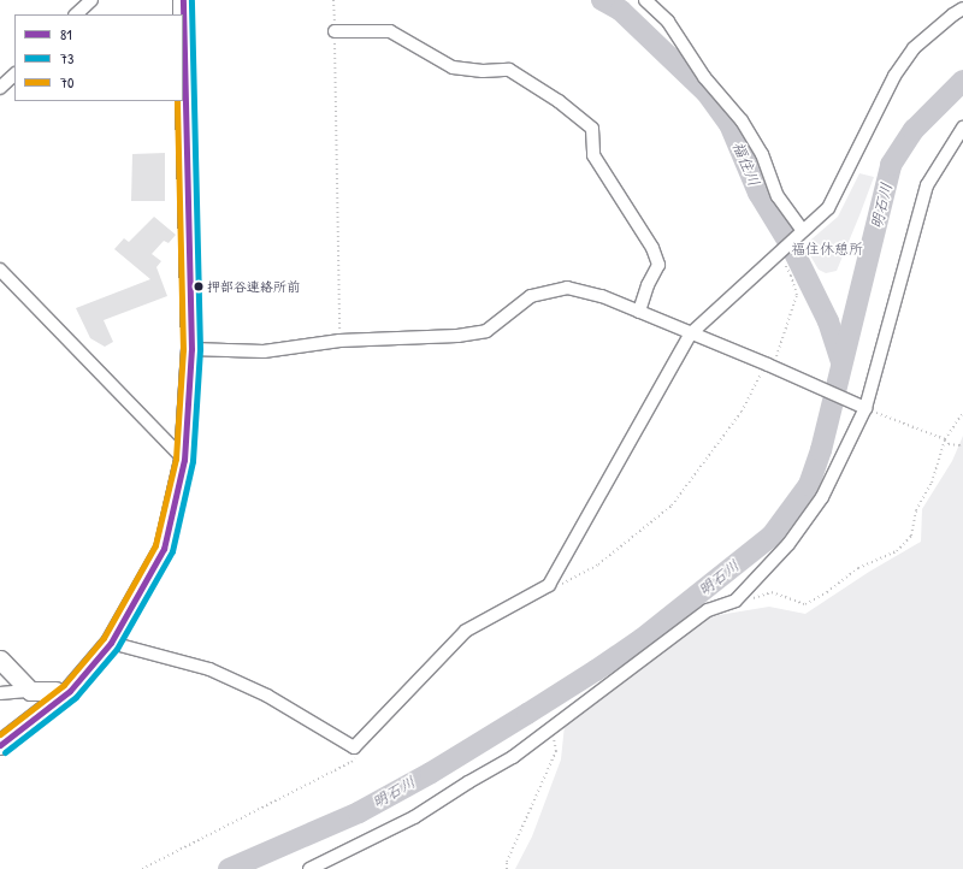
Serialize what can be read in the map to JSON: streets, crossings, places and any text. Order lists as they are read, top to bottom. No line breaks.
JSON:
{"water":["福住川","明石川"],"parks":["福住休憩所"],"places":["押部谷連絡所前"],"lines":["transit line 81","transit line 73","transit line 70"],"legend":["81","73","70"]}
